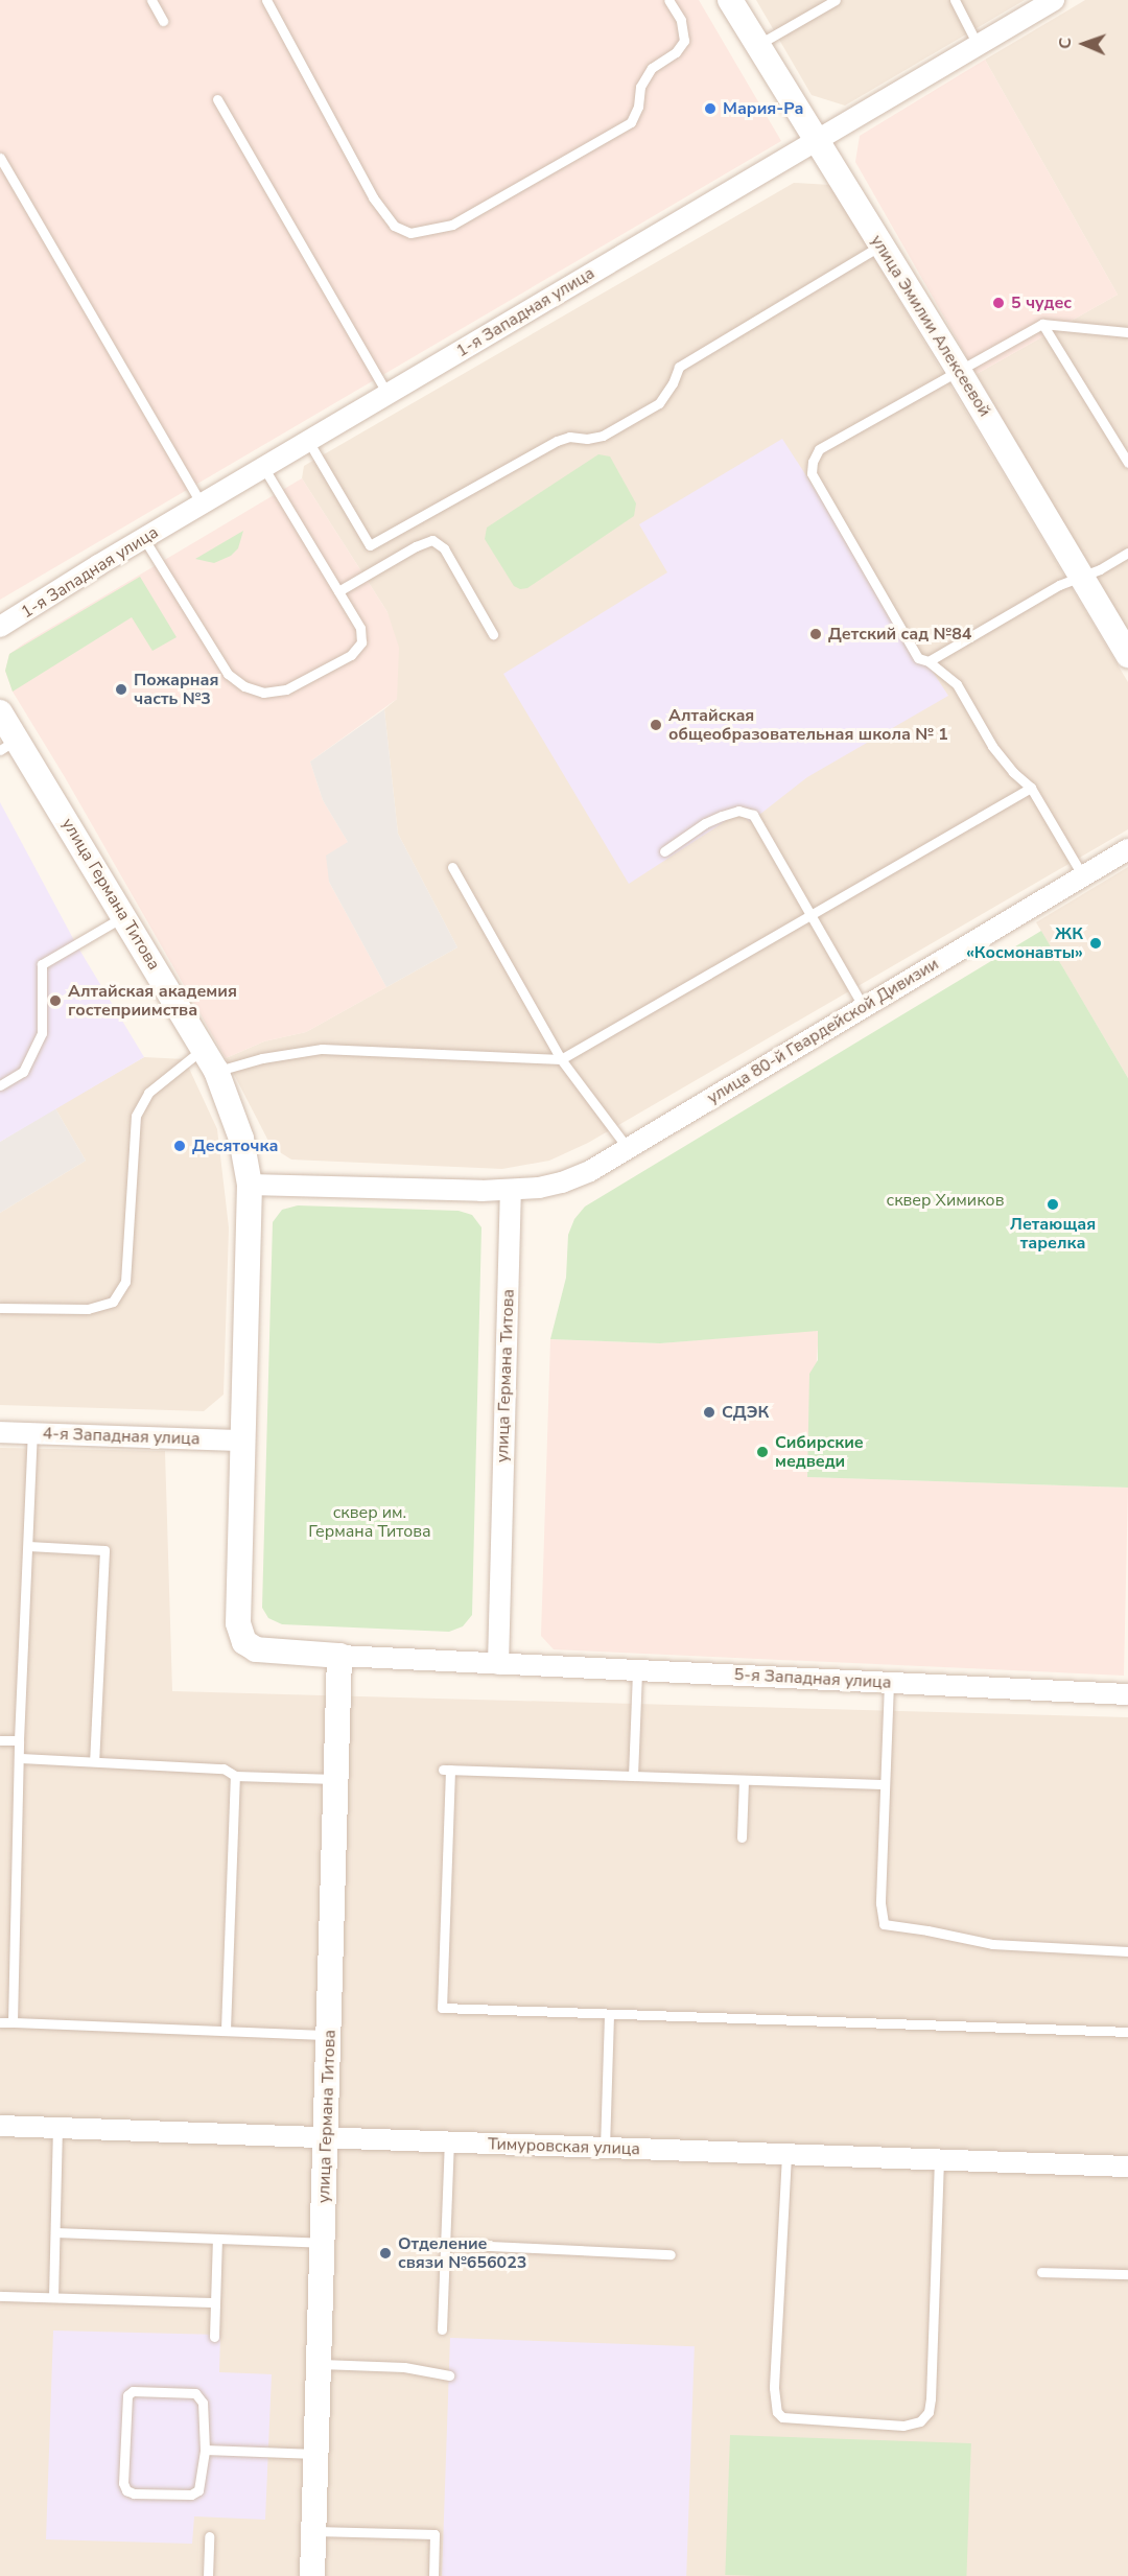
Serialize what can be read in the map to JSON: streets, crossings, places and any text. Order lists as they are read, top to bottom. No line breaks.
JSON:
{"streets":{"street":["1-я Западная улица","улица Эмилии Алексеевой","улица Германа Титова","улица 80-й Гвардейской Дивизии","4-я Западная улица","5-я Западная улица","Тимуровская улица"]},"crossings":[["1-я Западная улица","улица Эмилии Алексеевой"],["улица Германа Титова","улица 80-й Гвардейской Дивизии"],["улица Германа Титова","4-я Западная улица"],["улица Германа Титова","5-я Западная улица"],["улица Германа Титова","Тимуровская улица"]],"parks":["сквер Химиков","сквер им. Германа Титова"],"places":["Мария-Ра","5 чудес","Детский сад №84","Пожарная часть №3","Алтайская общеобразовательная школа № 1","ЖК «Космонавты»","Алтайская академия гостеприимства","Десяточка","Летающая тарелка","СДЭК","Сибирские медведи","Отделение связи №656023"],"north":"left"}
